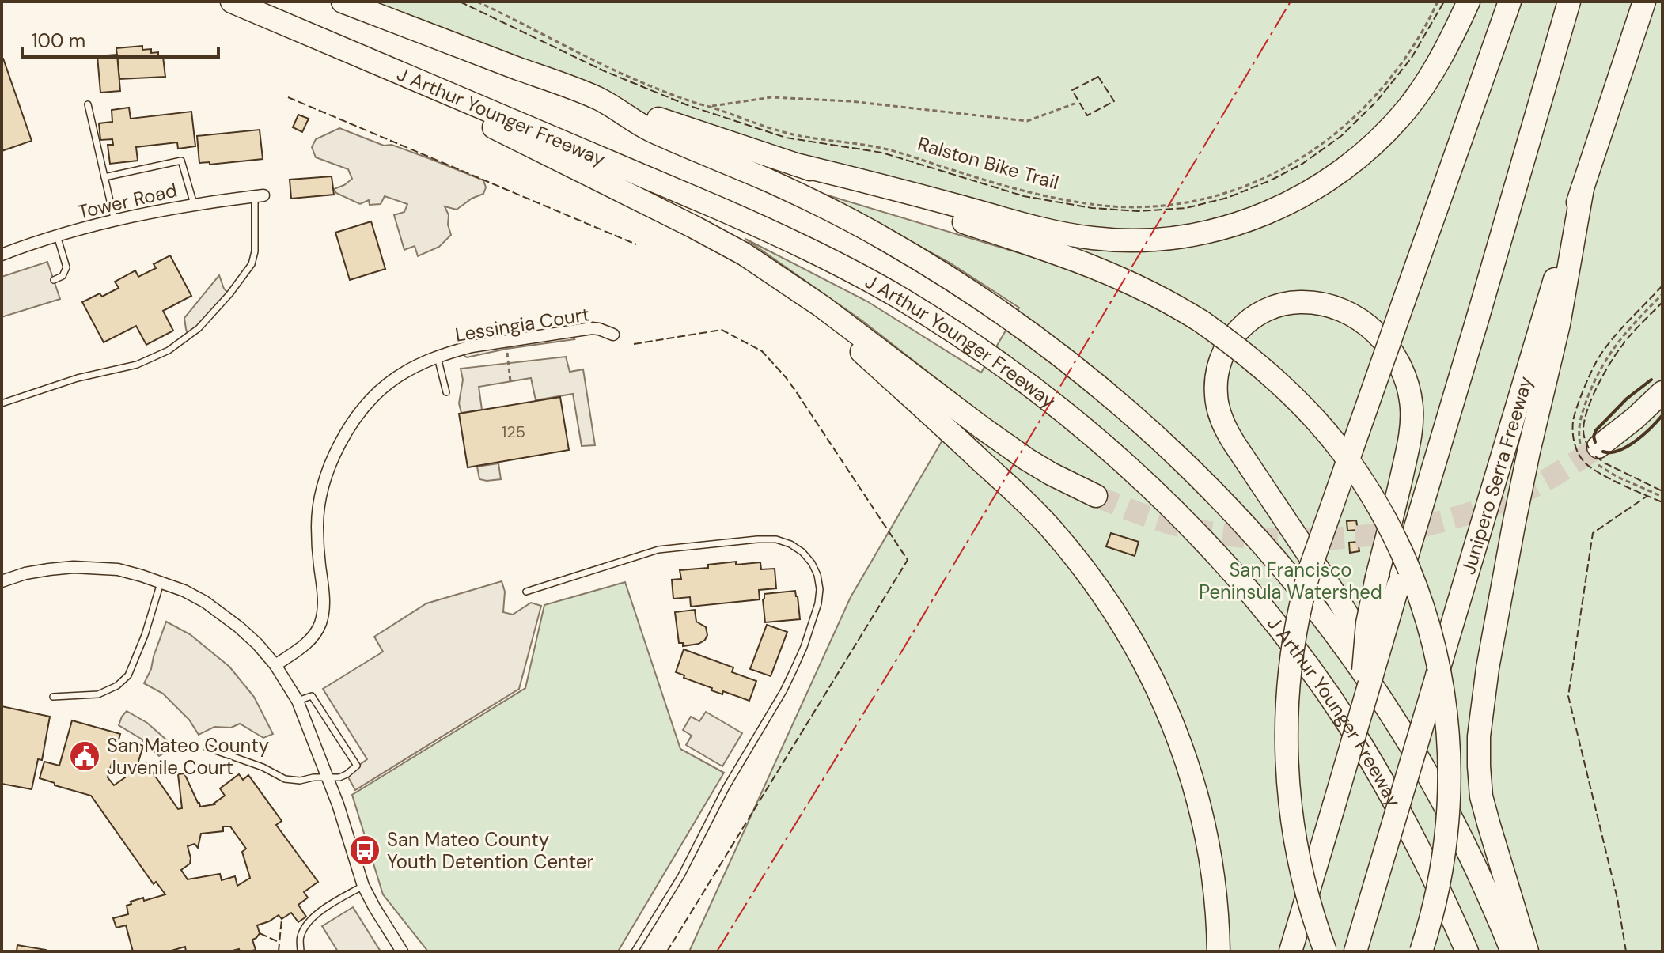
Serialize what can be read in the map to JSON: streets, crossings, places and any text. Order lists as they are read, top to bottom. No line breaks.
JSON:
{"streets":{"highway":["J Arthur Younger Freeway","Junipero Serra Freeway"],"street":["Tower Road","Lessingia Court"],"path":["Ralston Bike Trail"]},"parks":["San Francisco Peninsula Watershed"],"places":{"public building":["San Mateo County Juvenile Court"],"bus stop":["San Mateo County Youth Detention Center"]},"house_numbers":["125"],"scale_bar":"100 m"}
